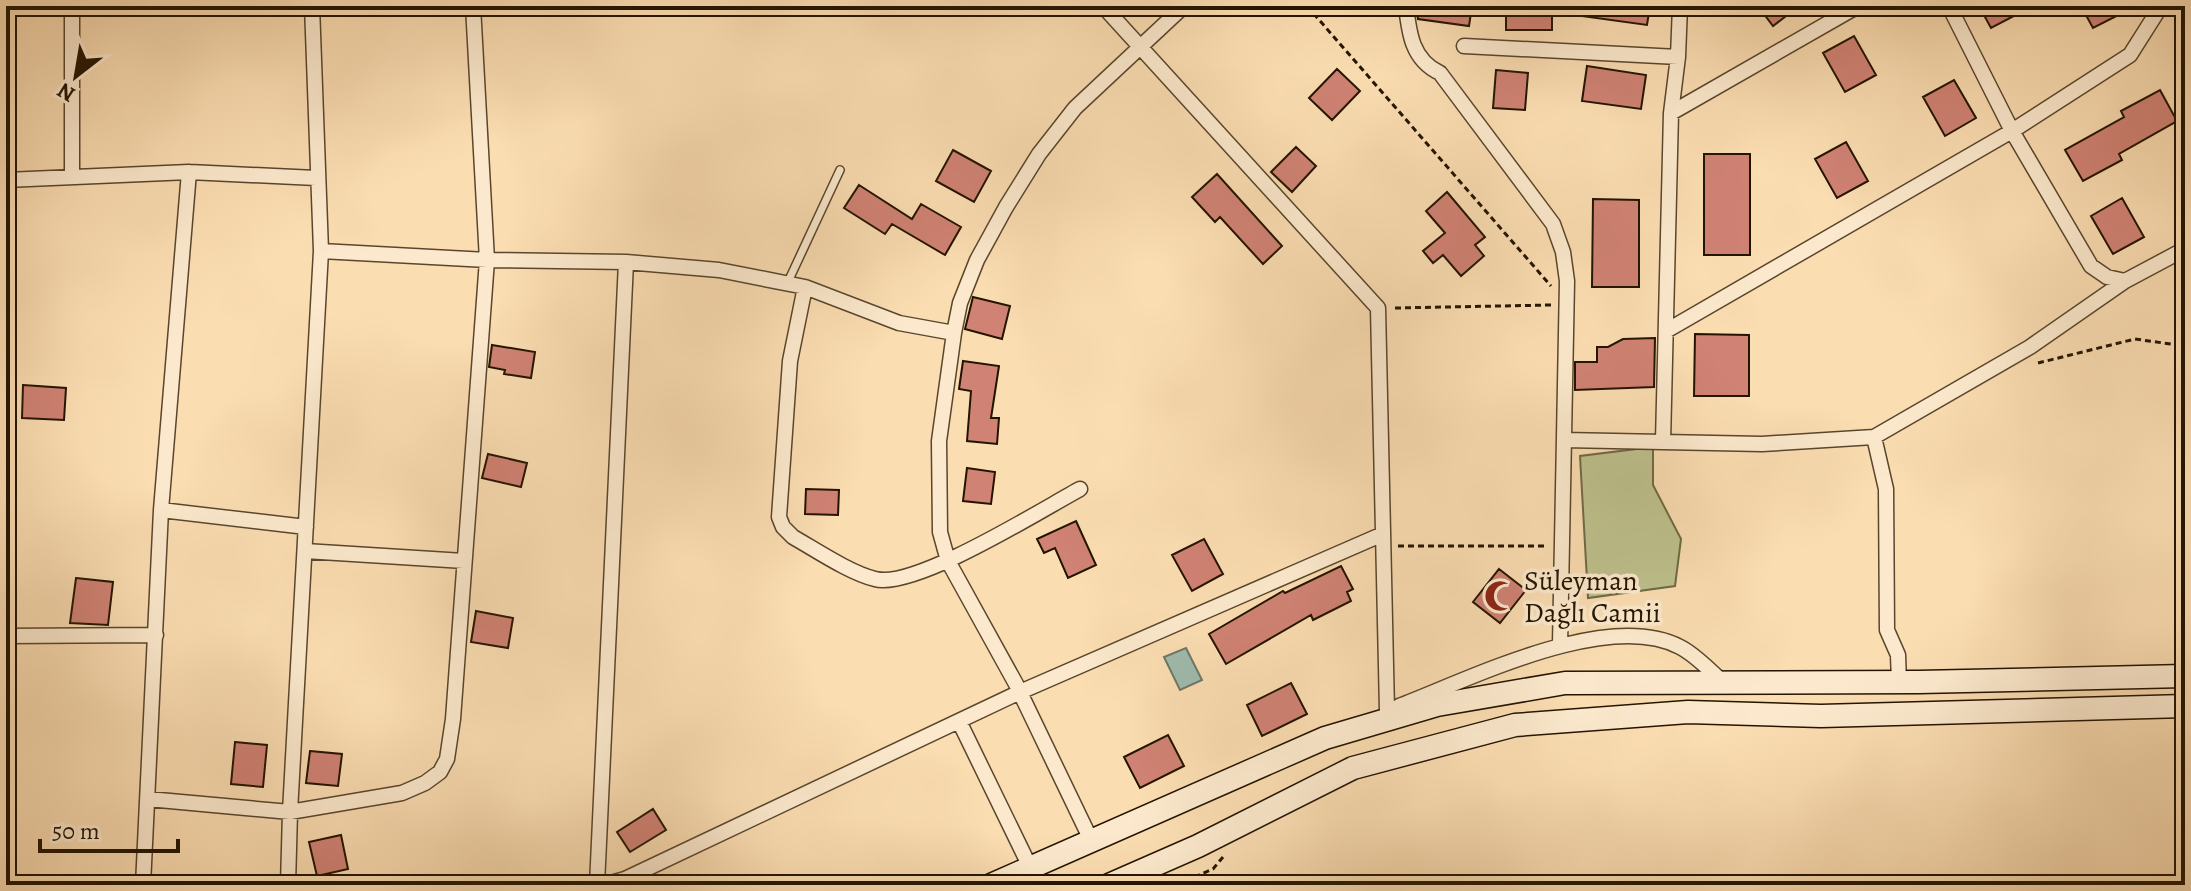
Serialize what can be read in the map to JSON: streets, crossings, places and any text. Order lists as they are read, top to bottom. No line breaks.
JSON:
{"places":{"mosque":["Süleyman Dağlı Camii"]},"scale_bar":"50 m","north":"bottom left"}
